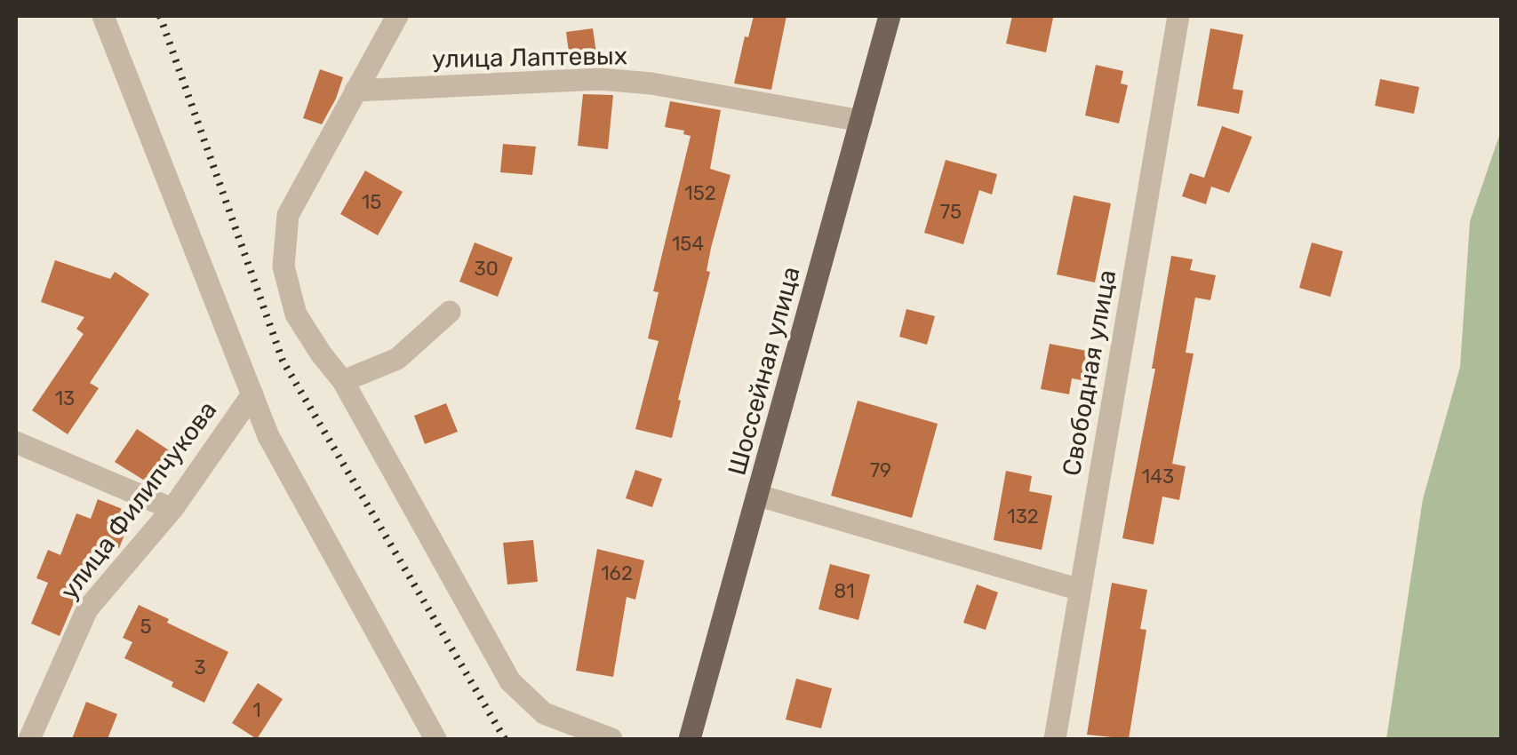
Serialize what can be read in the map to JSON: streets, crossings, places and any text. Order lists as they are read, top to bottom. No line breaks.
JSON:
{"streets":{"main road":["Шоссейная улица"],"street":["улица Лаптевых","Свободная улица","улица Филипчукова"]},"crossings":[["улица Лаптевых","Шоссейная улица"]],"house_numbers":["152","15","75","154","30","13","79","143","132","162","81","5","3","1"]}
